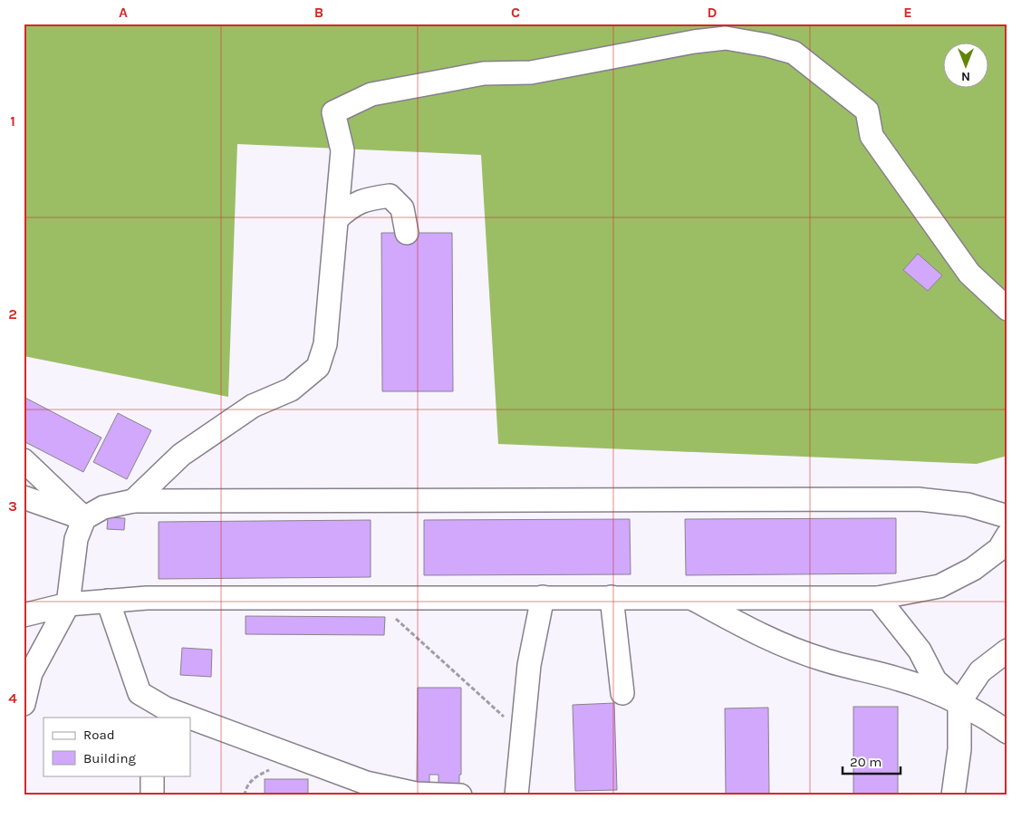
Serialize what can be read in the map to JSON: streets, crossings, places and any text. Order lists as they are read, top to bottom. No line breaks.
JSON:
{"legend":["Road","Building"],"scale_bar":"20 m","north":"bottom","grid":{"columns":["A","B","C","D","E"],"rows":["1","2","3","4"]}}
